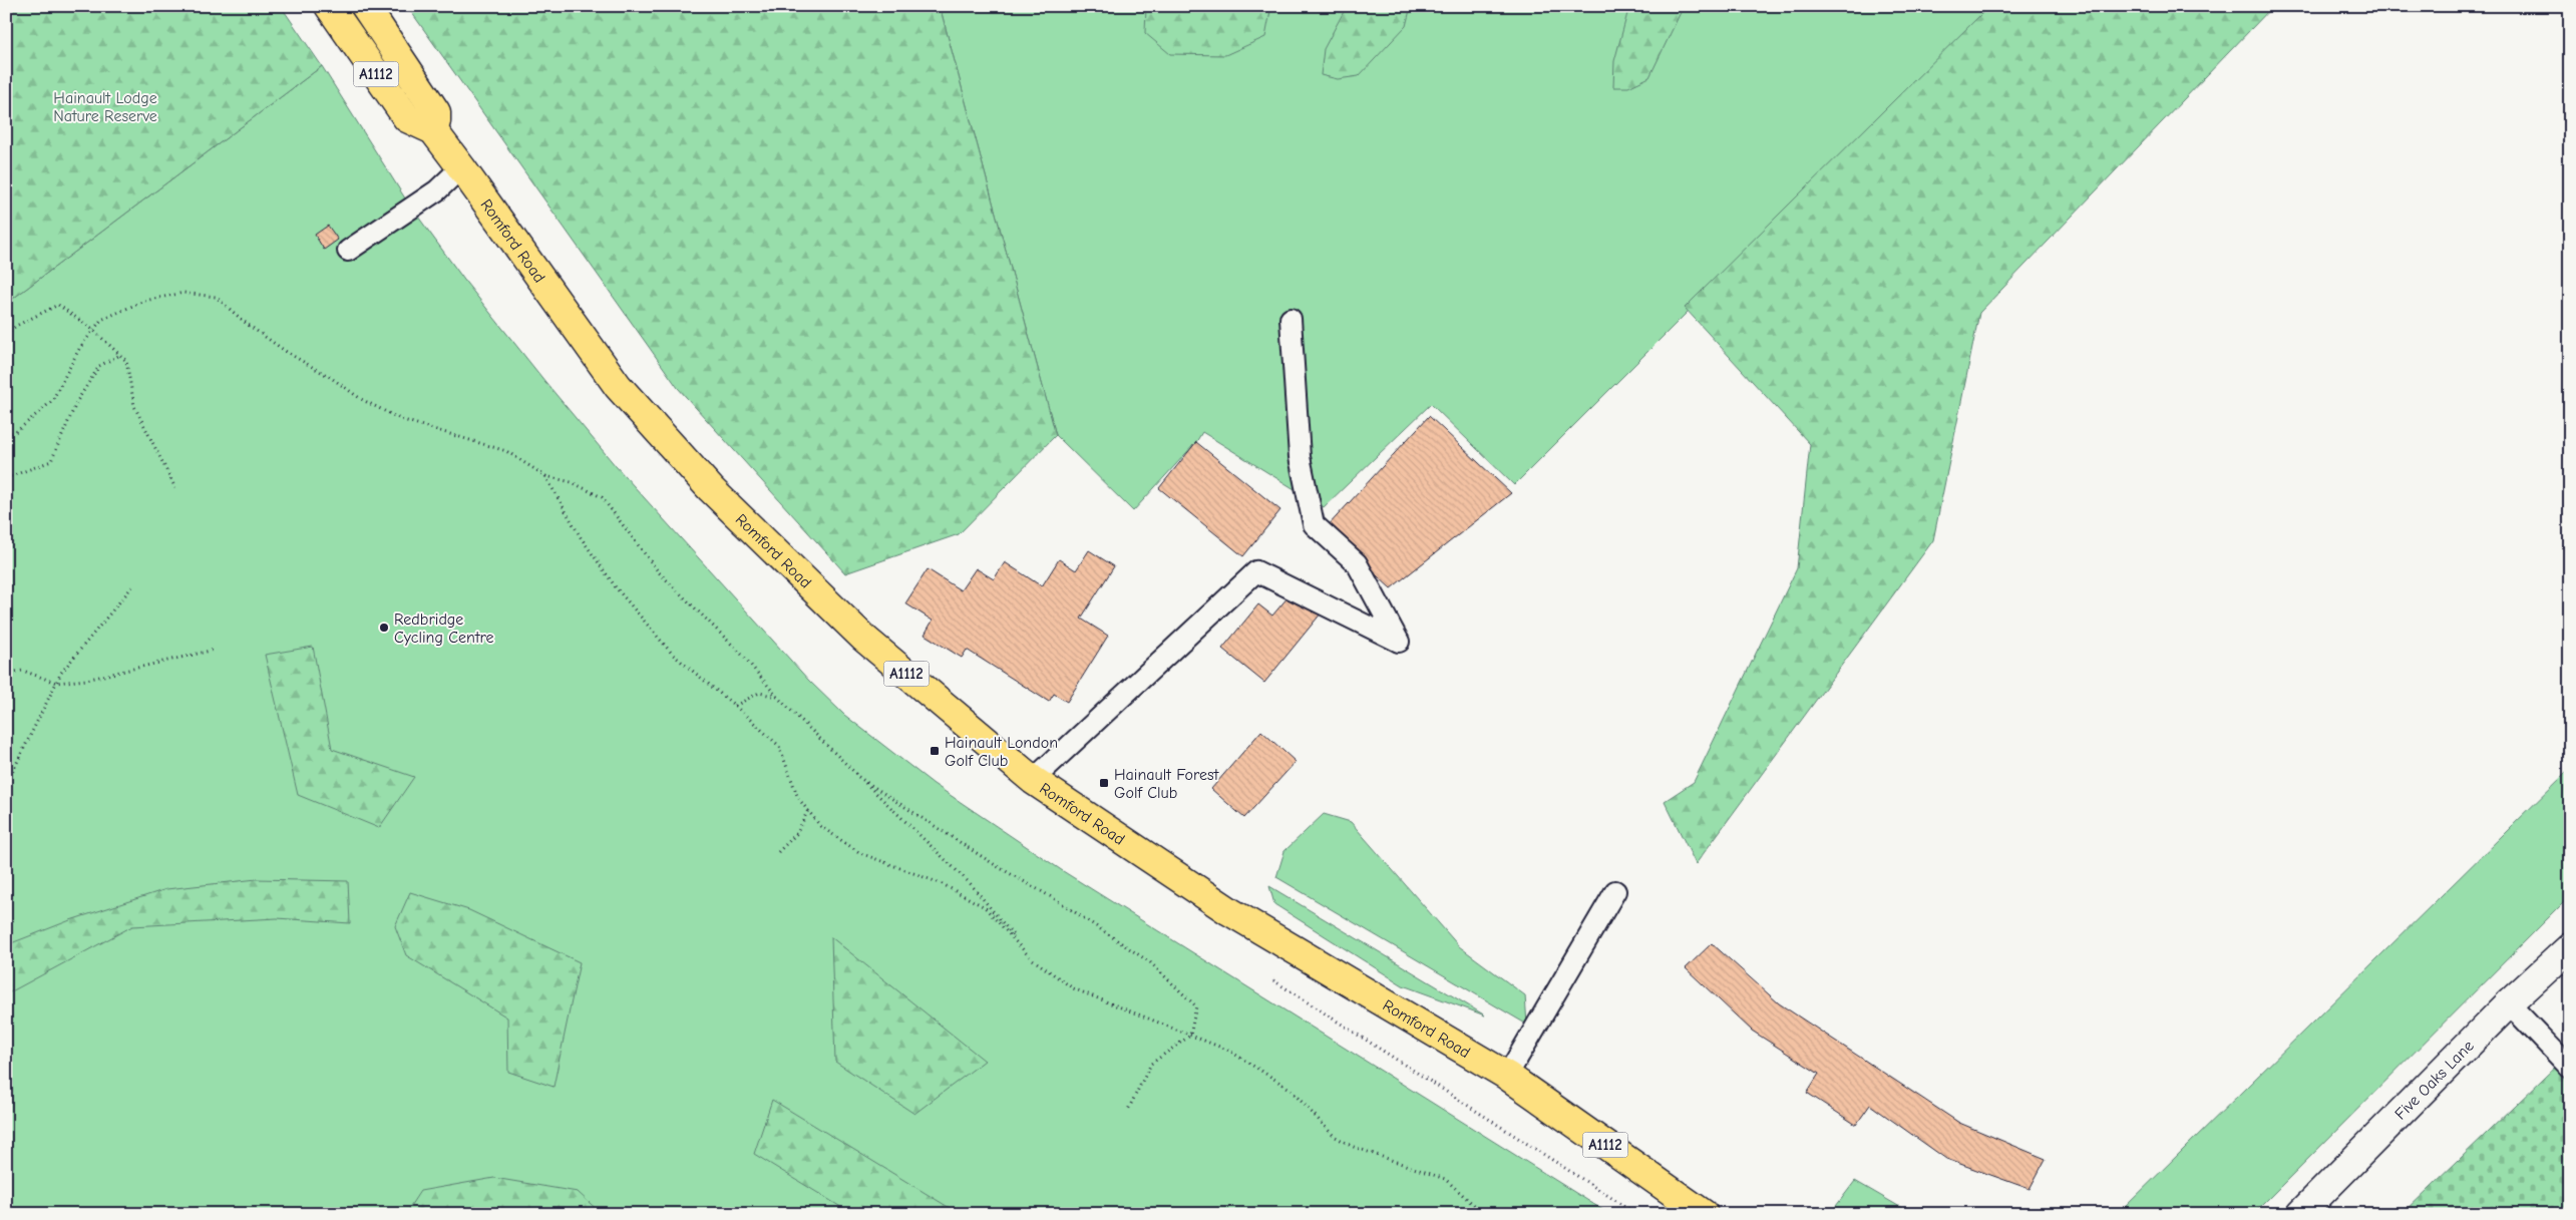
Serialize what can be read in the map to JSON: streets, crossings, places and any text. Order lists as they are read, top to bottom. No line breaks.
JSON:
{"streets":{"main road":["A1112","Romford Road"],"street":["Five Oaks Lane"]},"crossings":[["A1112","Romford Road"]],"parks":["Hainault Lodge Nature Reserve"],"places":{"other":["Redbridge Cycling Centre"],"transit":["Hainault London Golf Club","Hainault Forest Golf Club"]}}
